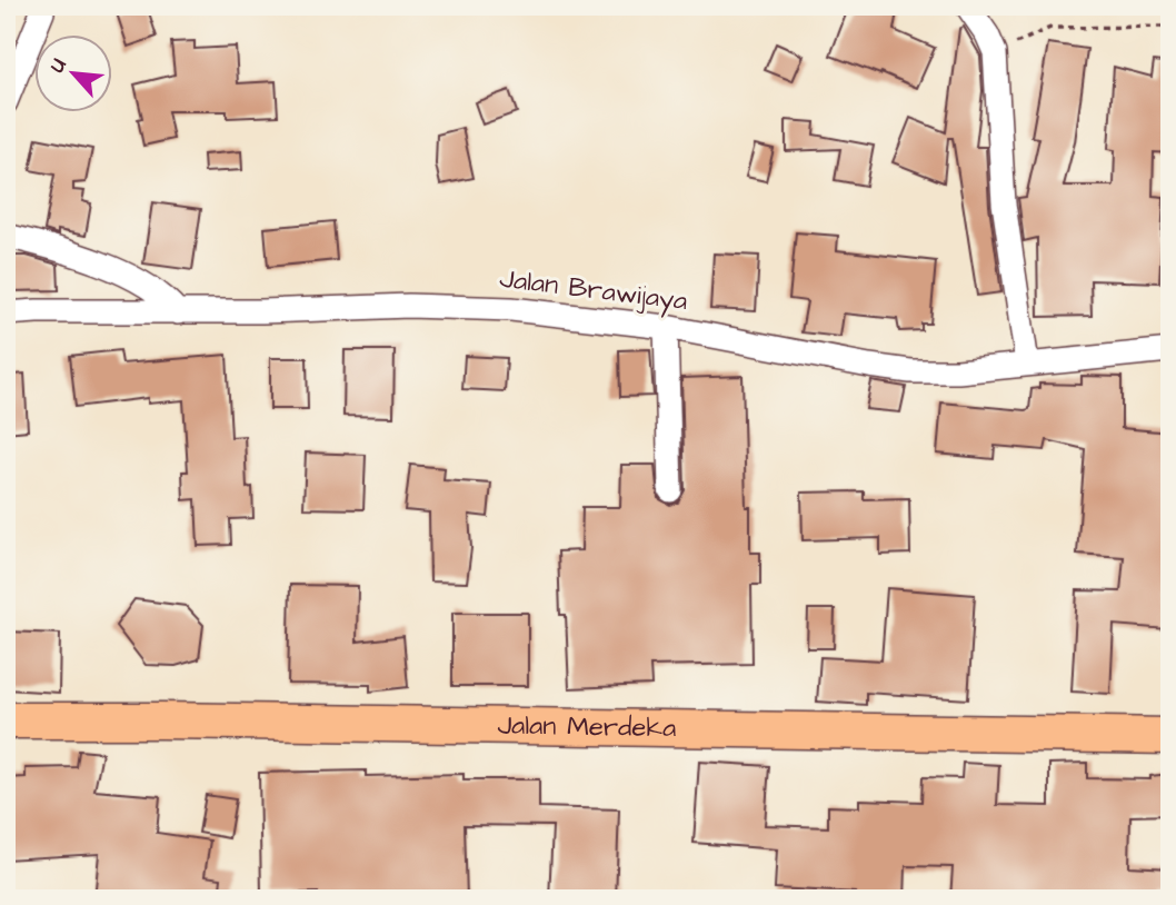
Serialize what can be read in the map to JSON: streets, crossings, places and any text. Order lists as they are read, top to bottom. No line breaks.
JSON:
{"streets":{"highway":["Jalan Merdeka"],"street":["Jalan Brawijaya"]},"north":"top left"}
